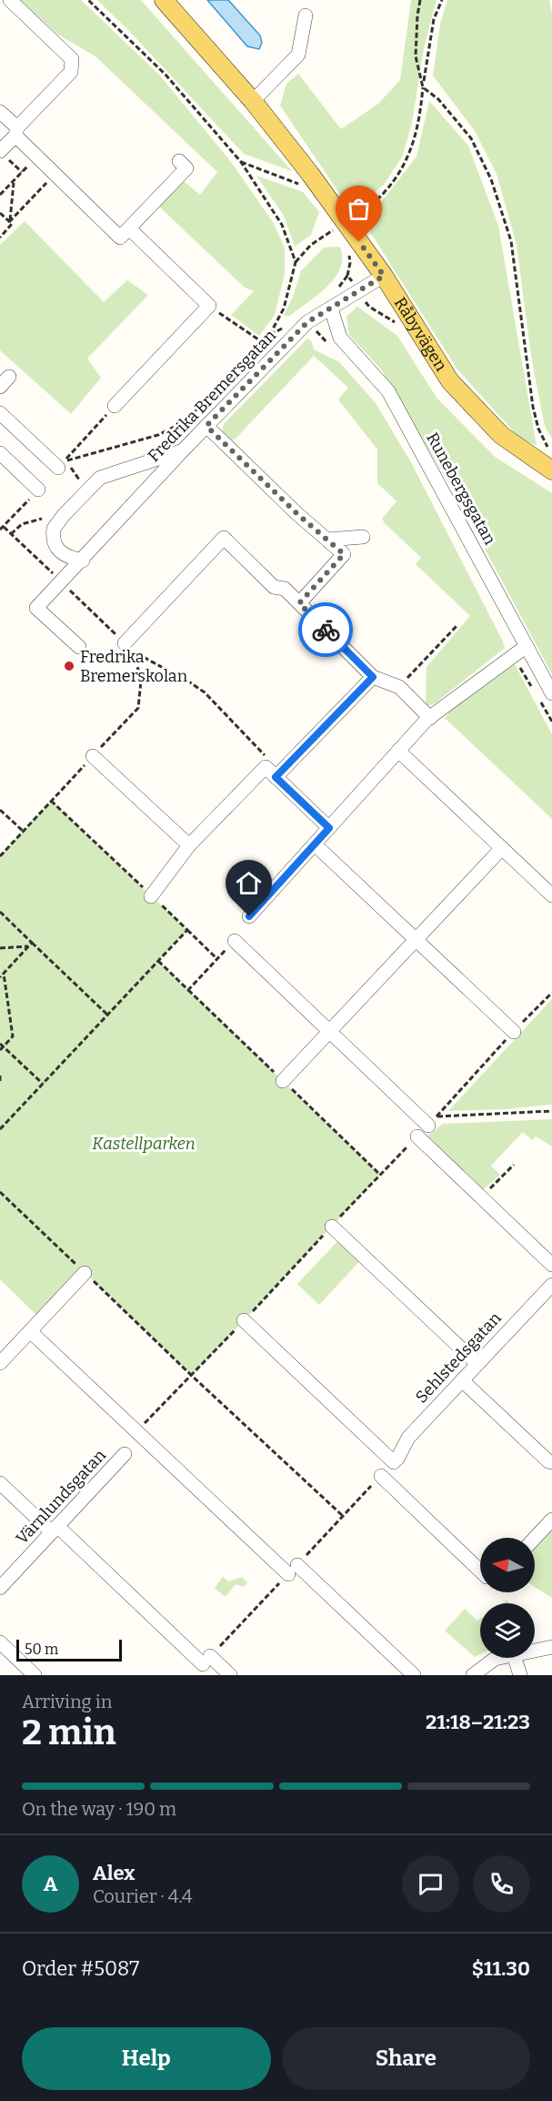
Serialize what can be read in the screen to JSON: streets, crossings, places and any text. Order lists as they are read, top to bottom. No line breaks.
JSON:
{"streets":{"main road":["Råbyvägen"],"street":["Fredrika Bremersgatan","Runebergsgatan","Sehlstedsgatan","Värnlundsgatan"]},"crossings":[["Råbyvägen","Fredrika Bremersgatan"],["Fredrika Bremersgatan","Runebergsgatan"]],"parks":["Kastellparken"],"places":["Fredrika Bremerskolan"],"scale_bar":"50 m","north":"left","page":{"scale":"50 m","heading":["2 min","Arriving in","21:18–21:23"],"panel":["Alex","Courier · 4.4","Order #5087","$11.30"],"bar":"On the way · 190 m","round":"A","buttons":["Help","Share"]}}
